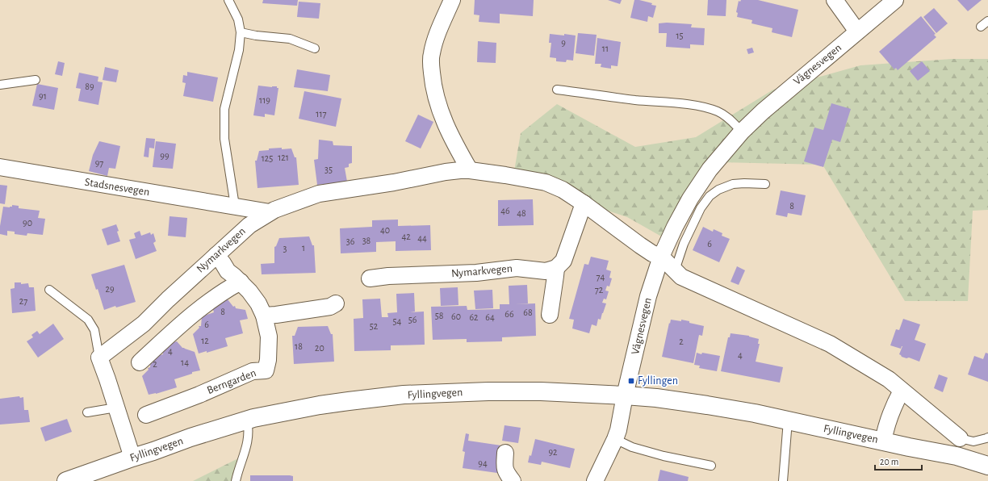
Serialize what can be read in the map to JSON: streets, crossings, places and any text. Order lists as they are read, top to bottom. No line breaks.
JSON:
{"streets":{"street":["Vågnesvegen","Stadsnesvegen","Nymarkvegen","Berngarden","Fyllingvegen"]},"crossings":[["Vågnesvegen","Nymarkvegen"],["Vågnesvegen","Fyllingvegen"],["Stadsnesvegen","Nymarkvegen"],["Nymarkvegen","Berngarden"]],"places":{"transit":["Fyllingen"]},"house_numbers":["15","9","11","89","91","119","117","99","121","125","97","35","8","46","48","90","40","42","44","38","36","6","1","3","74","29","72","27","8","68","66","58","60","62","64","56","54","6","52","12","2","18","20","4","4","14","2","92","94"],"scale_bar":"20 m"}
